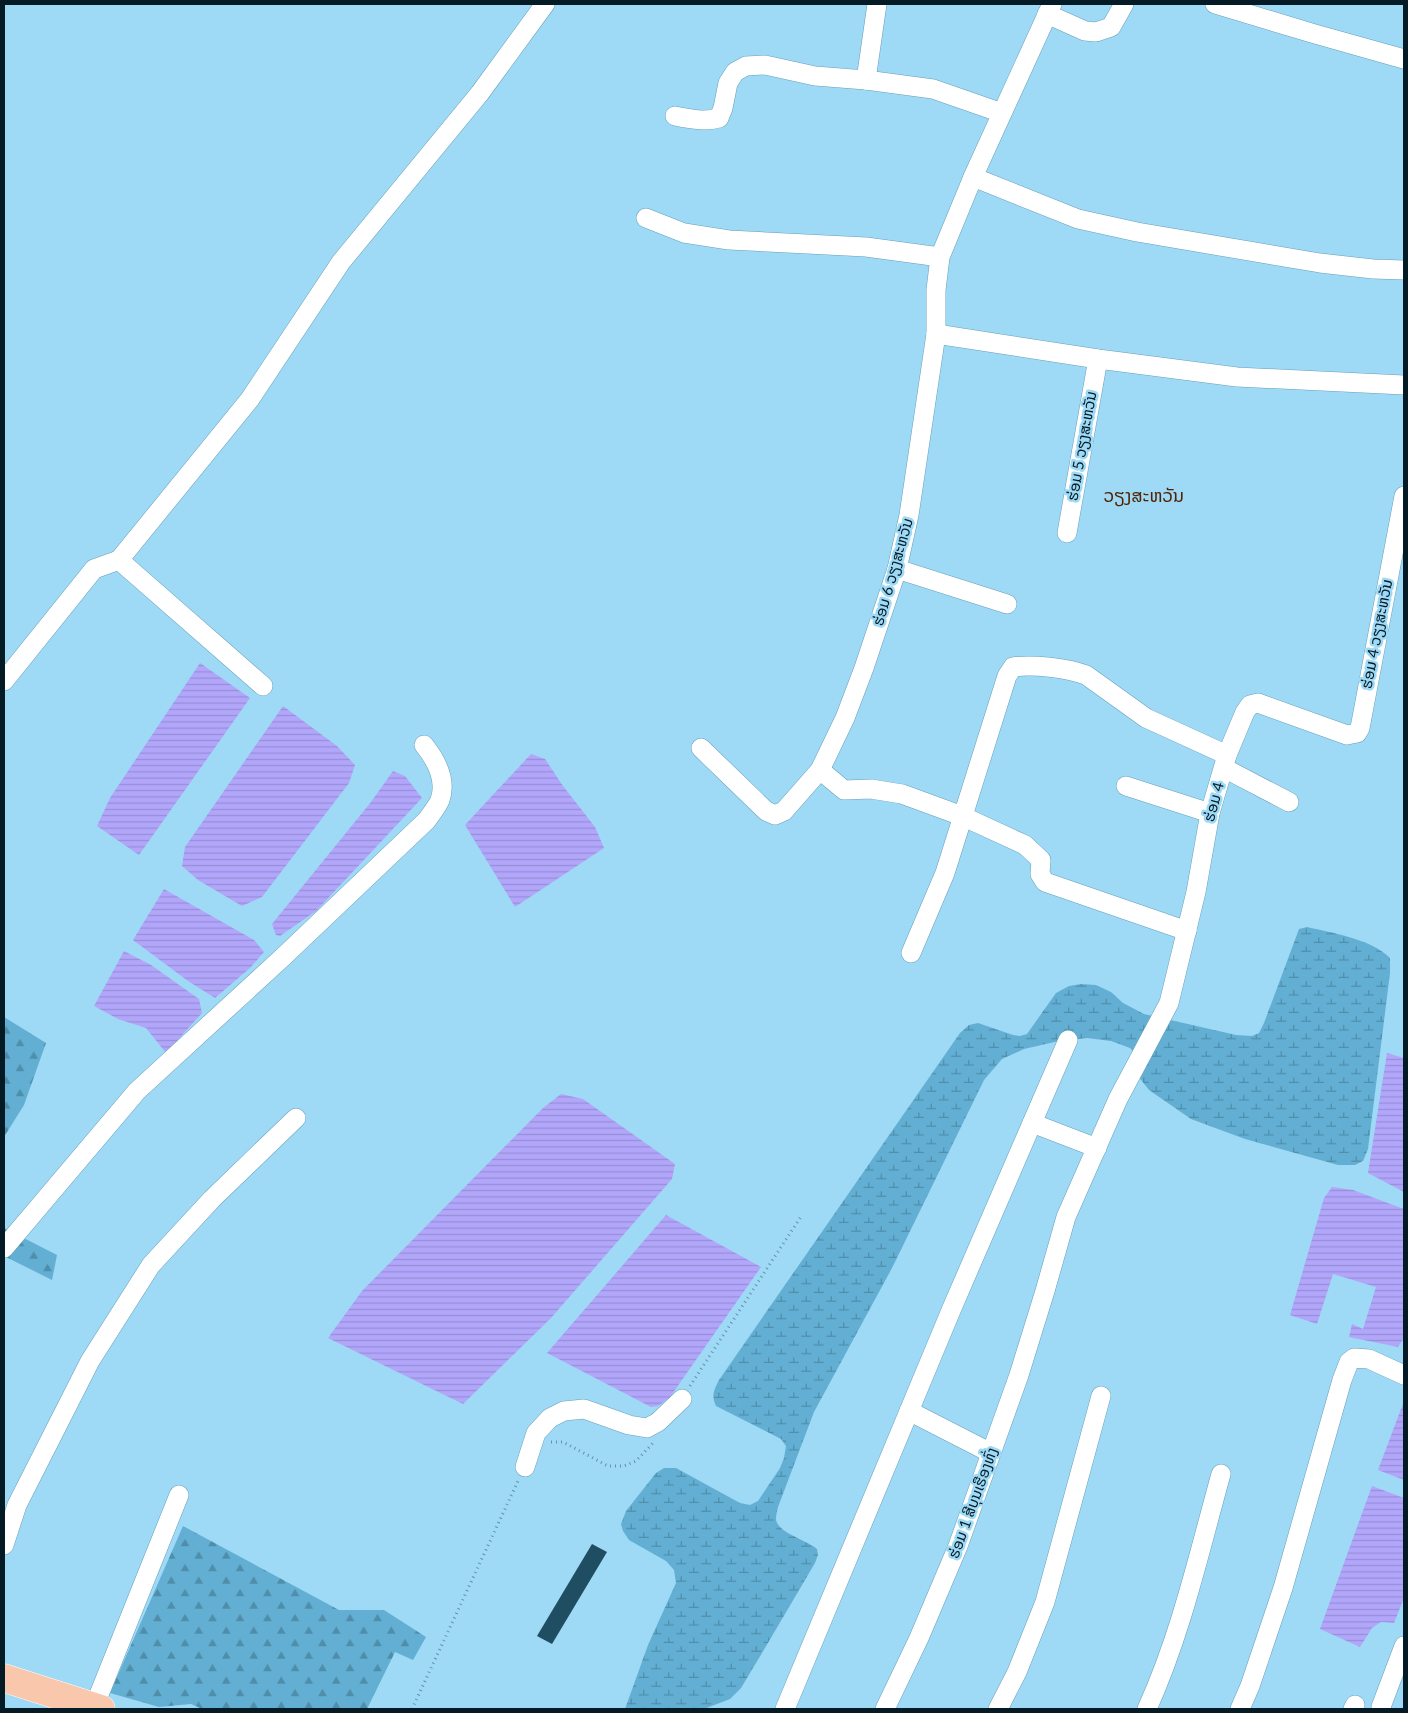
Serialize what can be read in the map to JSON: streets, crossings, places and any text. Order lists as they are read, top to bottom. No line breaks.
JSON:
{"streets":{"street":["ຮ່ອມ 5 ວຽງສະຫວັນ","ຮ່ອມ 6 ວຽງສະຫວັນ","ຮ່ອມ 4 ວຽງສະຫວັນ","ຮ່ອມ 4","ຮ່ອມ 1 ສີບຸນເຮືອງທົ່ງ"]},"crossings":[["ຮ່ອມ 4 ວຽງສະຫວັນ","ຮ່ອມ 4"],["ຮ່ອມ 4","ຮ່ອມ 1 ສີບຸນເຮືອງທົ່ງ"]],"districts":["ວຽງສະຫວັນ"]}
